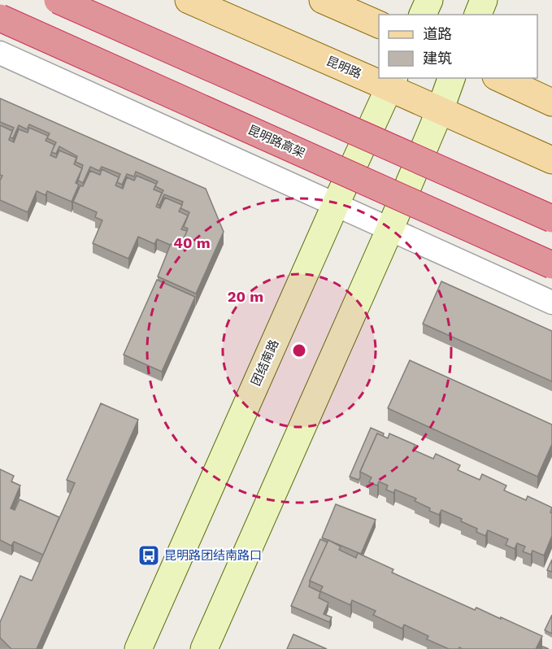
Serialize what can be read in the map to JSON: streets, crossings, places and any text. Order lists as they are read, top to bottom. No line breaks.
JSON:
{"streets":{"highway":["昆明路高架"],"main road":["昆明路","团结南路"]},"crossings":[["昆明路","团结南路"]],"places":{"bus stop":["昆明路团结南路口"]},"legend":["道路","建筑"],"rings":["40 m","20 m"]}
